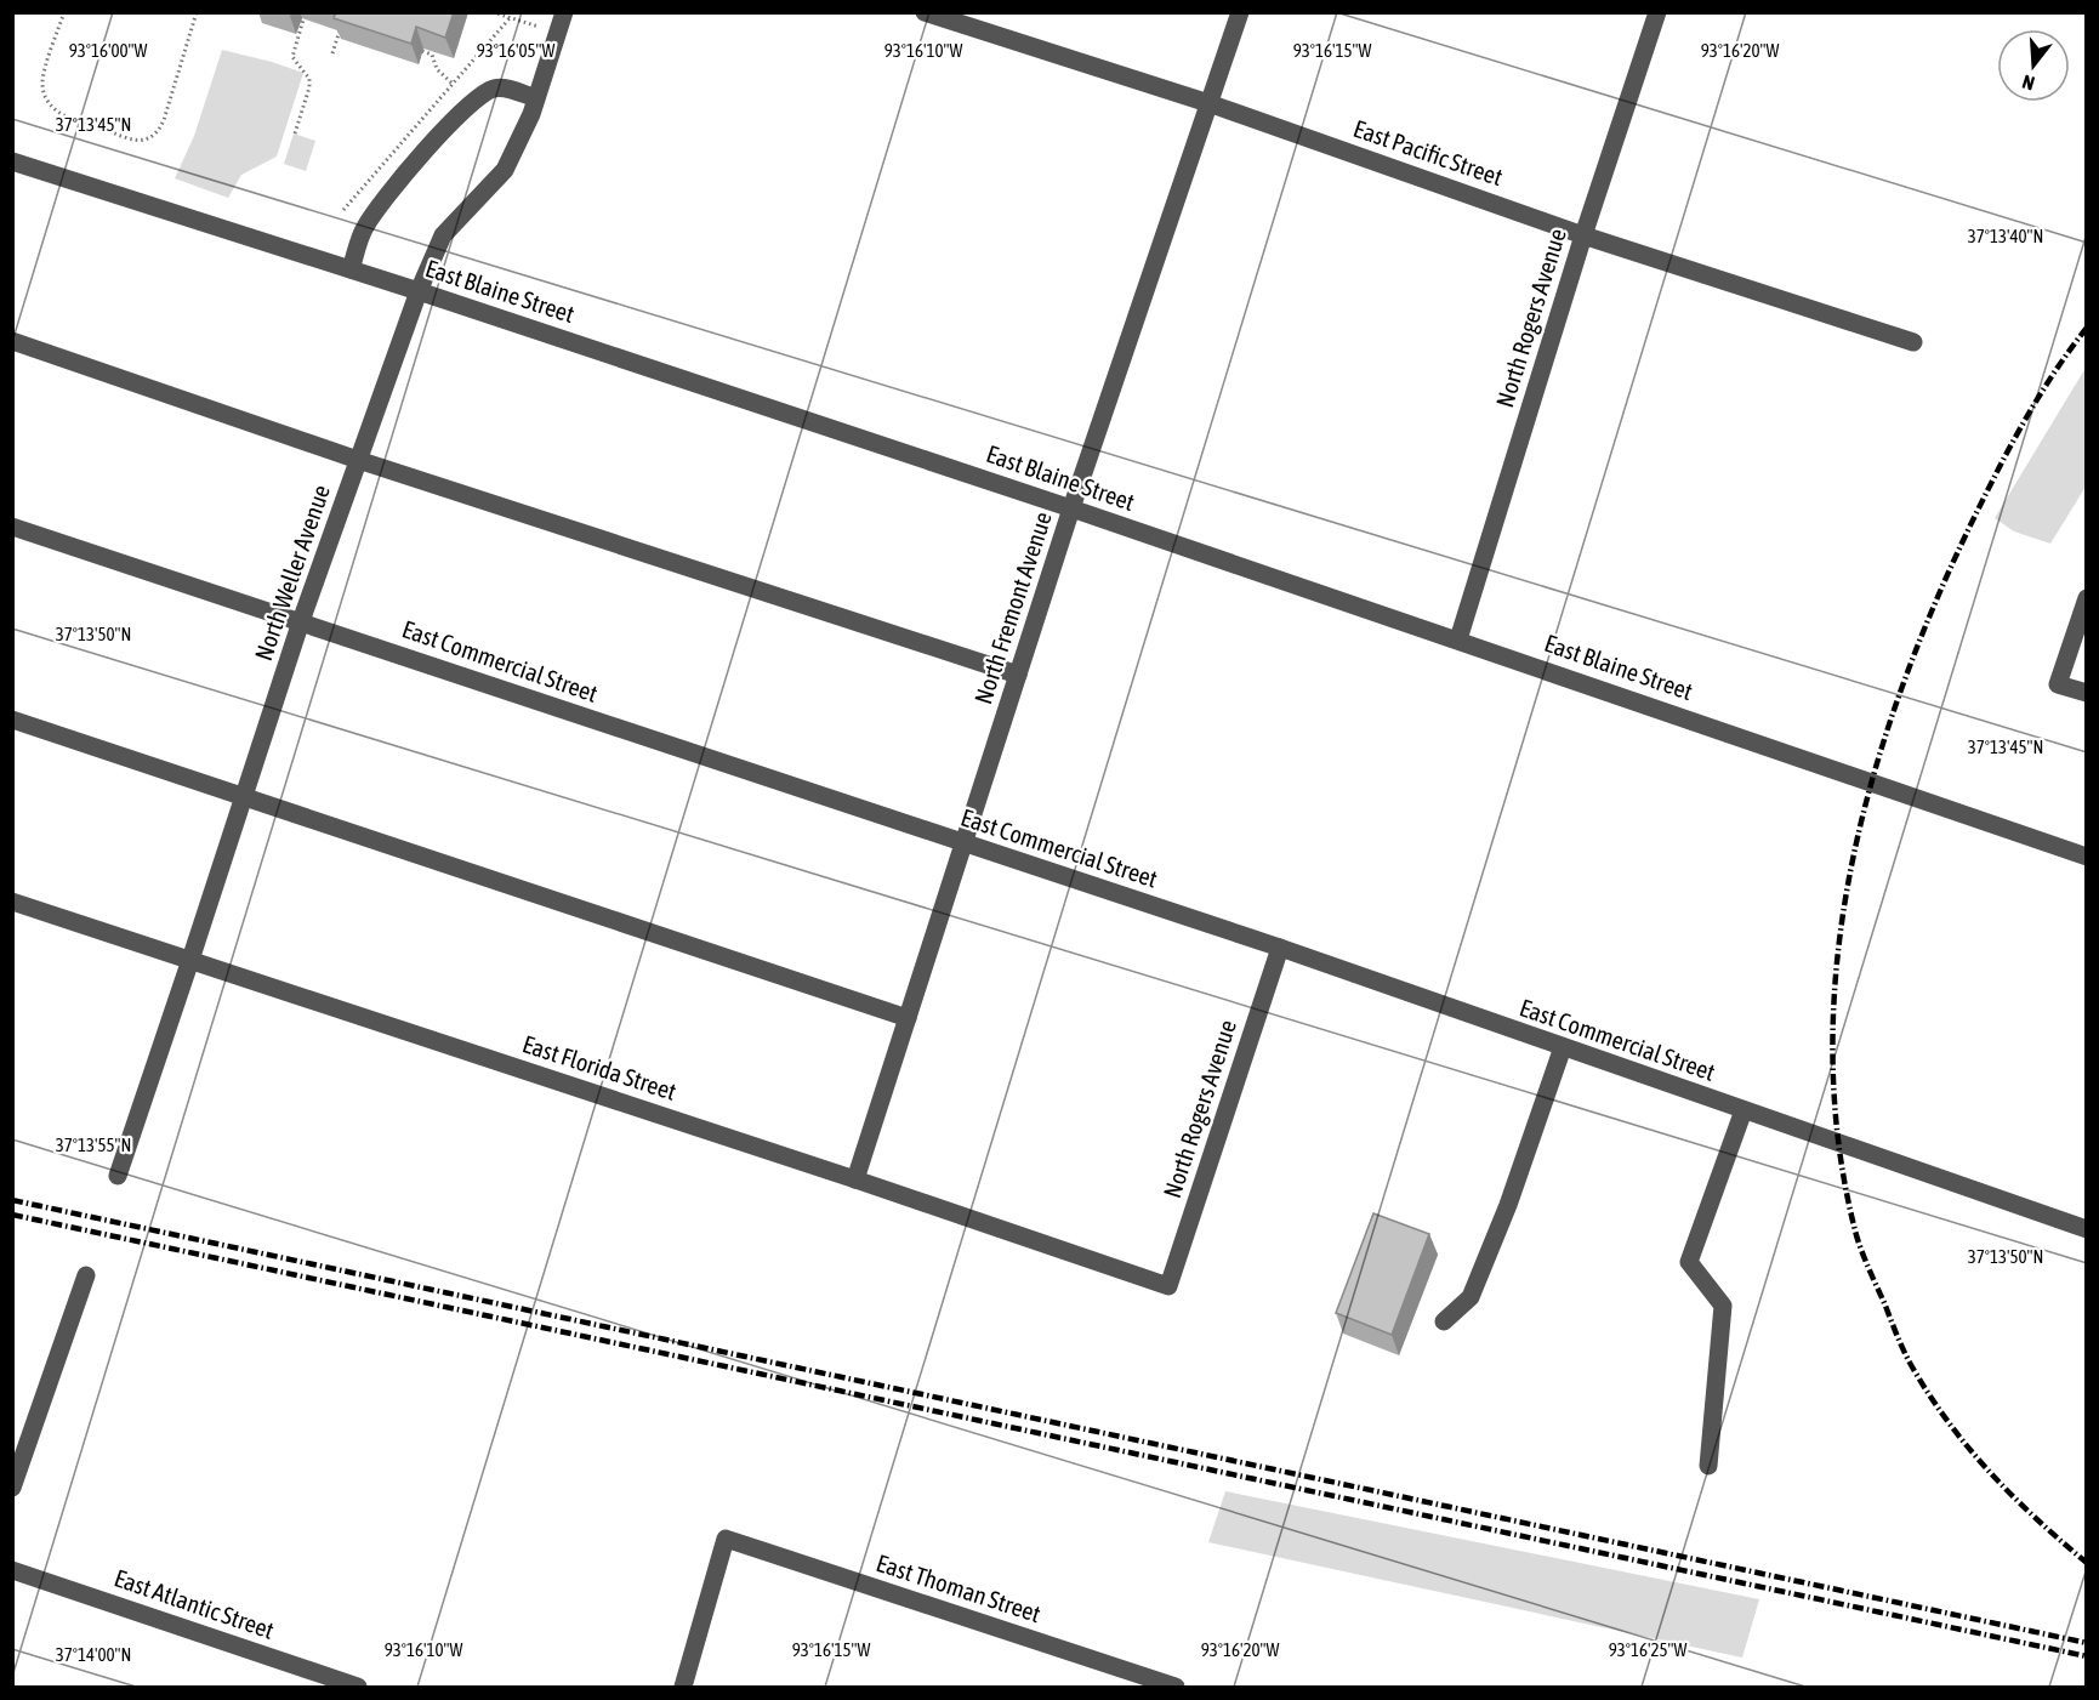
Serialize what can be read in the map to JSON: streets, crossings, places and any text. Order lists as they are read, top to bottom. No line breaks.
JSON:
{"streets":{"street":["East Pacific Street","East Blaine Street","North Rogers Avenue","North Weller Avenue","North Fremont Avenue","East Commercial Street","East Florida Street","East Thoman Street","East Atlantic Street"]},"crossings":[["East Pacific Street","North Rogers Avenue"],["East Pacific Street","North Fremont Avenue"],["East Blaine Street","North Rogers Avenue"],["East Blaine Street","North Weller Avenue"],["East Blaine Street","North Fremont Avenue"],["North Rogers Avenue","East Commercial Street"],["North Rogers Avenue","East Florida Street"],["North Weller Avenue","East Commercial Street"],["North Weller Avenue","East Florida Street"],["North Fremont Avenue","East Commercial Street"],["North Fremont Avenue","East Florida Street"]],"north":"bottom","coordinates":["93°16'00\"W","93°16'05\"W","93°16'10\"W","93°16'15\"W","93°16'20\"W","37°13'45\"N","37°13'40\"N","37°13'50\"N","37°13'55\"N","93°16'25\"W","37°14'00\"N"]}
